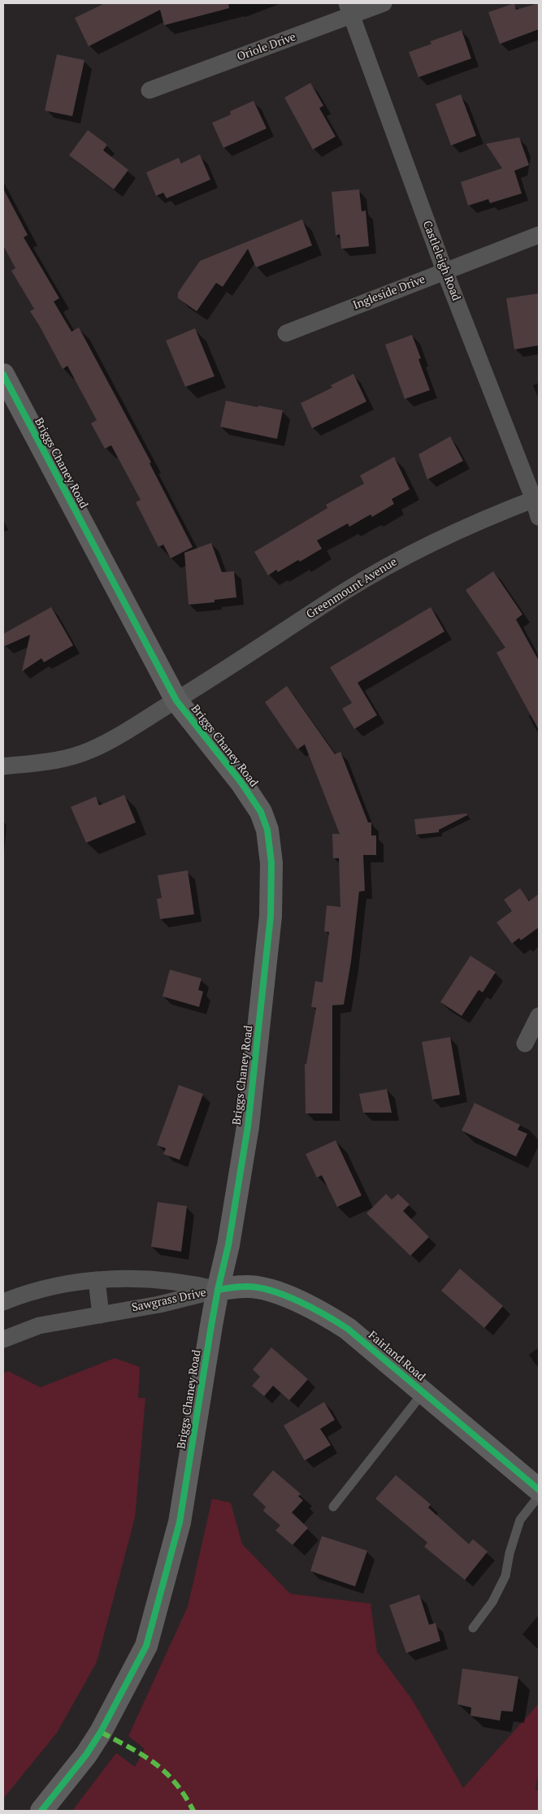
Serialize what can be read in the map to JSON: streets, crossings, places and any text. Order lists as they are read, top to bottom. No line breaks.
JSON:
{"streets":{"main road":["Briggs Chaney Road","Fairland Road"],"street":["Oriole Drive","Castleleigh Road","Ingleside Drive","Greenmount Avenue","Sawgrass Drive"]},"crossings":[["Oriole Drive","Castleleigh Road"],["Castleleigh Road","Ingleside Drive"],["Castleleigh Road","Greenmount Avenue"],["Briggs Chaney Road","Greenmount Avenue"],["Briggs Chaney Road","Sawgrass Drive"],["Briggs Chaney Road","Fairland Road"],["Sawgrass Drive","Fairland Road"]]}
